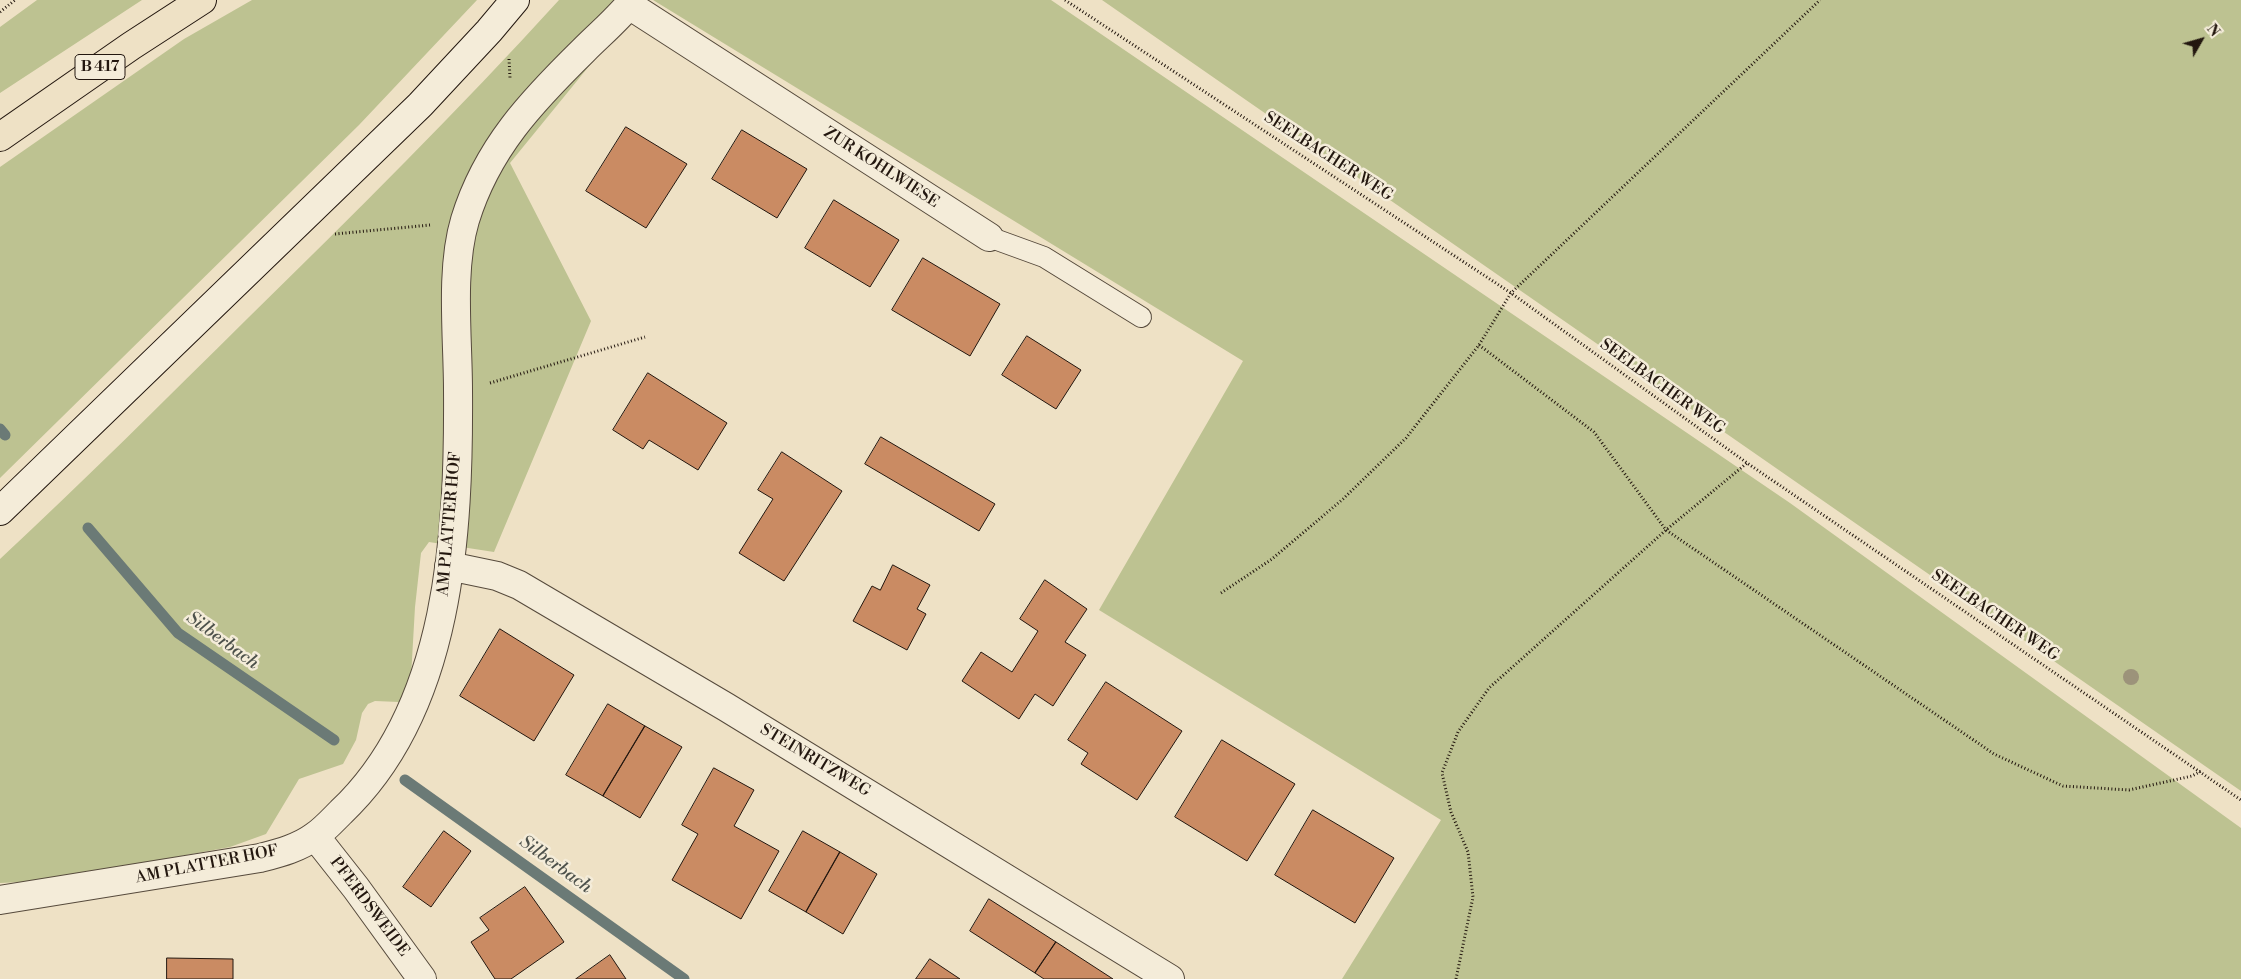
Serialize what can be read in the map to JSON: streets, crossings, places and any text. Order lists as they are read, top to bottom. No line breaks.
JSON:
{"streets":{"main road":["B 417"],"street":["ZUR KOHLWIESE","AM PLATTER HOF","STEINRITZWEG","PFERDSWEIDE"],"path":["SEELBACHER WEG"]},"crossings":[["ZUR KOHLWIESE","AM PLATTER HOF"],["AM PLATTER HOF","STEINRITZWEG"],["AM PLATTER HOF","PFERDSWEIDE"]],"water":["Silberbach"],"north":"top right"}
